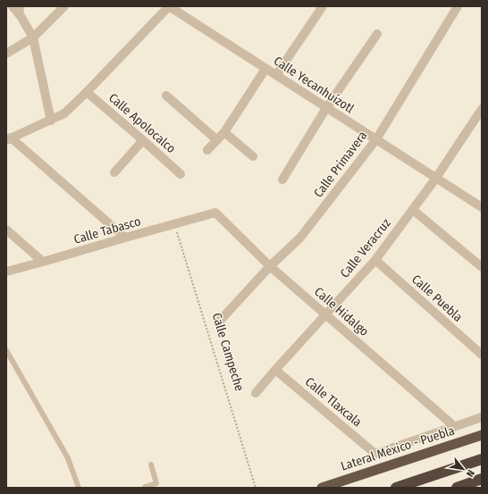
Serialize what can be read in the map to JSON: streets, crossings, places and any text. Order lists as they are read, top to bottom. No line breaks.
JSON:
{"streets":{"highway":["Lateral México - Puebla"],"street":["Calle Yecanhuízotl","Calle Apolocalco","Calle Primavera","Calle Tabasco","Calle Veracruz","Calle Puebla","Calle Hidalgo","Calle Tlaxcala"],"path":["Calle Campeche"]},"crossings":[["Calle Yecanhuízotl","Calle Primavera"],["Calle Yecanhuízotl","Calle Veracruz"],["Calle Primavera","Calle Hidalgo"],["Calle Tabasco","Calle Hidalgo"],["Calle Tabasco","Calle Campeche"],["Calle Veracruz","Calle Puebla"],["Calle Veracruz","Calle Hidalgo"],["Calle Veracruz","Calle Tlaxcala"],["Calle Hidalgo","Calle Tlaxcala"]],"north":"bottom right"}
